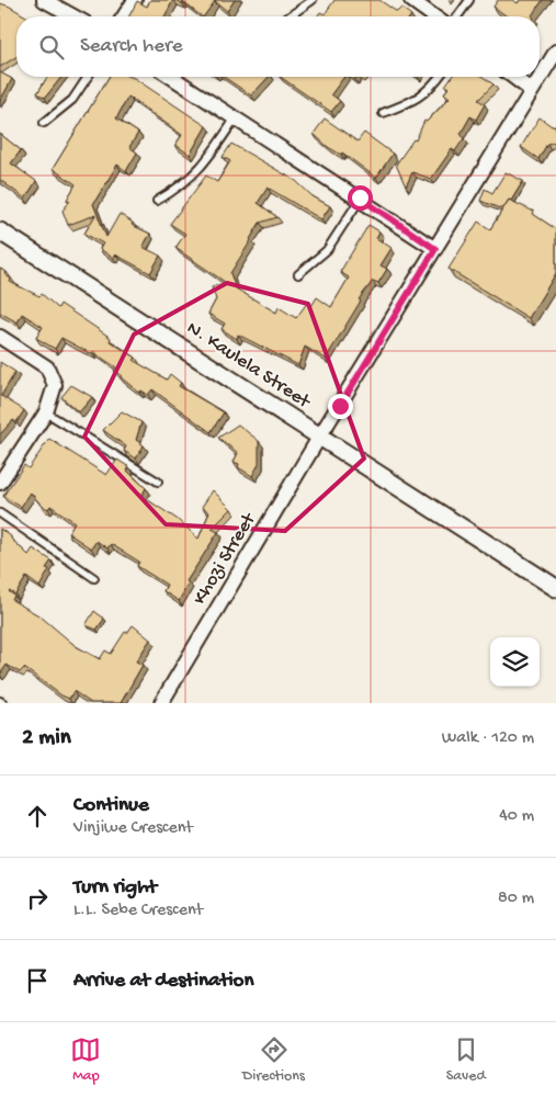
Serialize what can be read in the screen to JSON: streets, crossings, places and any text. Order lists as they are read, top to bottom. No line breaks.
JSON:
{"streets":{"street":["N. Kaulela Street","Khozi Street"]},"crossings":[["N. Kaulela Street","Khozi Street"]],"page":{"search":"Search here","heading":["2 min","Walk · 120 m"],"list":[["Continue","Vinjiwe Crescent","40 m"],["Turn right","L.L. Sebe Crescent","80 m"],"Arrive at destination"],"nav":["Map","Directions","Saved"]}}
